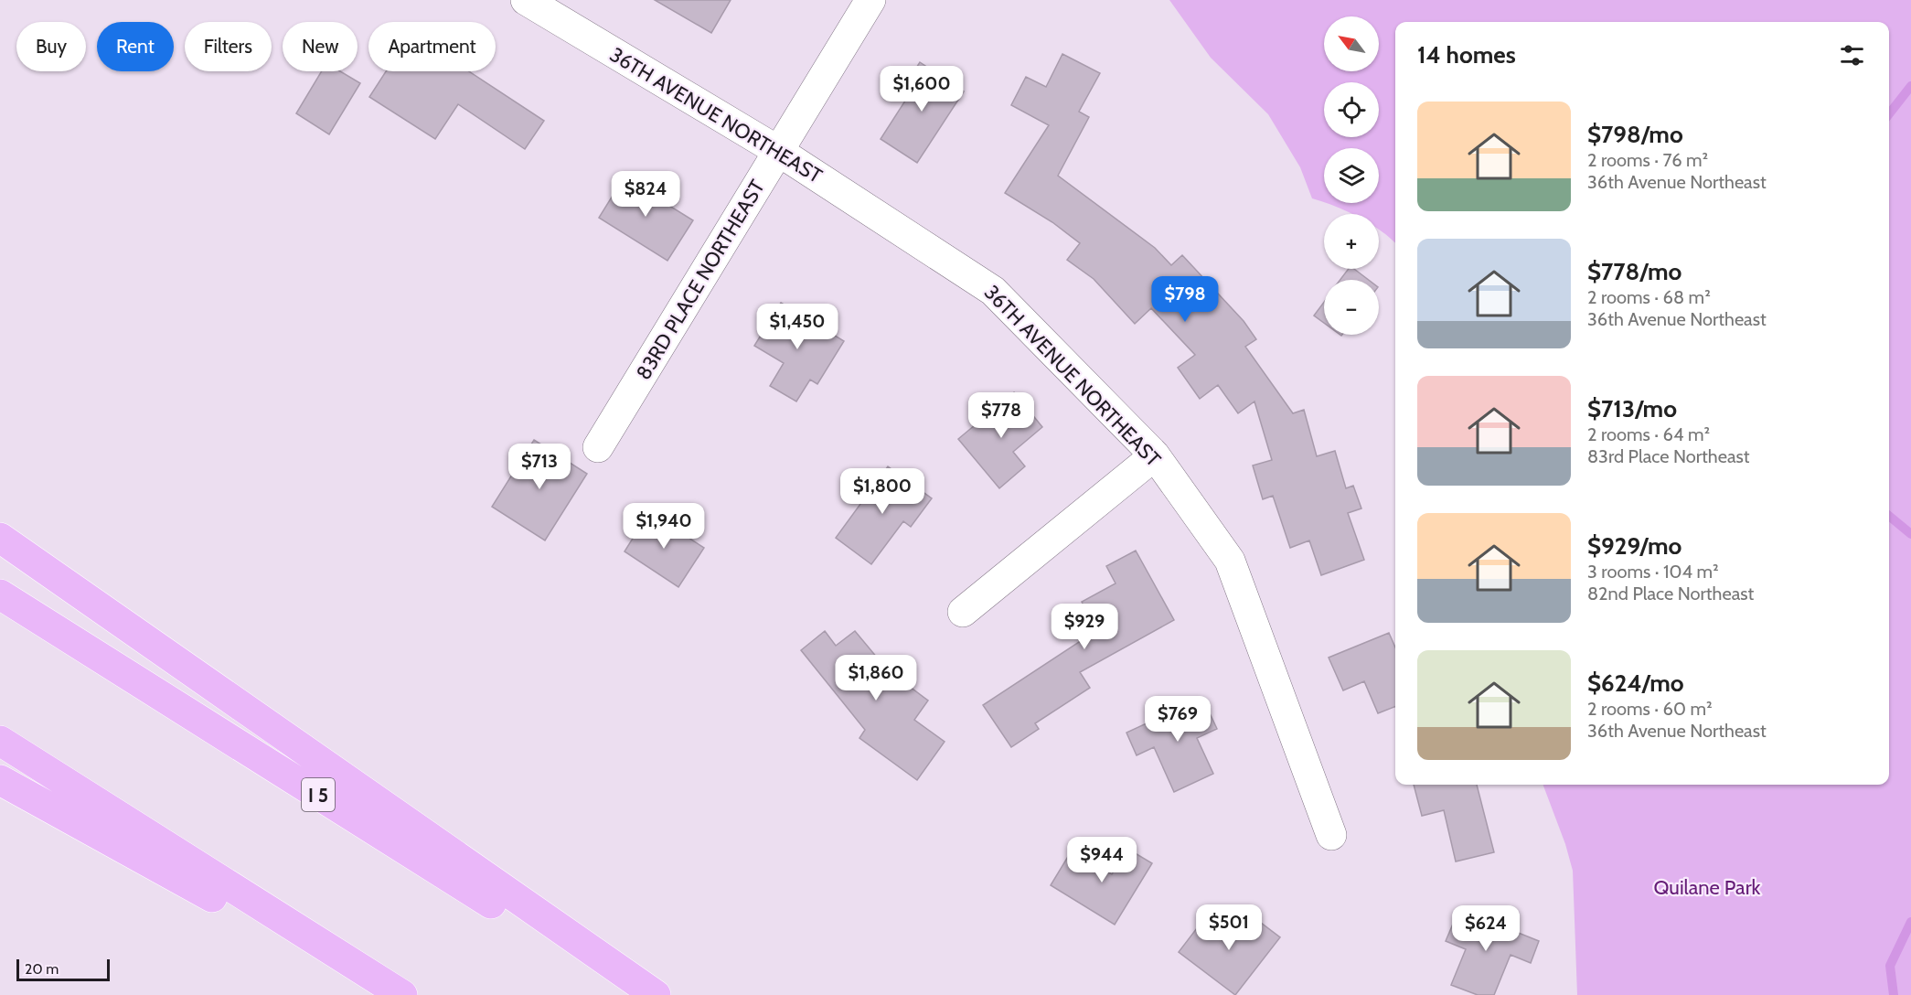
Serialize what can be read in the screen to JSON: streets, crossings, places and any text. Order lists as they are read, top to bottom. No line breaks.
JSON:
{"streets":{"highway":["I 5"],"street":["36TH AVENUE NORTHEAST","83RD PLACE NORTHEAST"]},"crossings":[["36TH AVENUE NORTHEAST","83RD PLACE NORTHEAST"]],"parks":["Quilane Park"],"scale_bar":"20 m","north":"top left","page":{"map_buttons":["+","−"],"chip":["Buy","Rent","Filters","New","Apartment"],"heading":"14 homes","price":["$1,600","$824","$798","$1,450","$778","$713","$1,800","$1,940","$929","$1,860","$769","$944","$501","$624"],"list":[{"name":"$798/mo","note":"2 rooms · 76 m² · 36th Avenue Northeast"},{"name":"$778/mo","note":"2 rooms · 68 m² · 36th Avenue Northeast"},{"name":"$713/mo","note":"2 rooms · 64 m² · 83rd Place Northeast"},{"name":"$929/mo","note":"3 rooms · 104 m² · 82nd Place Northeast"},{"name":"$624/mo","note":"2 rooms · 60 m² · 36th Avenue Northeast"}],"scale":"20 m"}}
